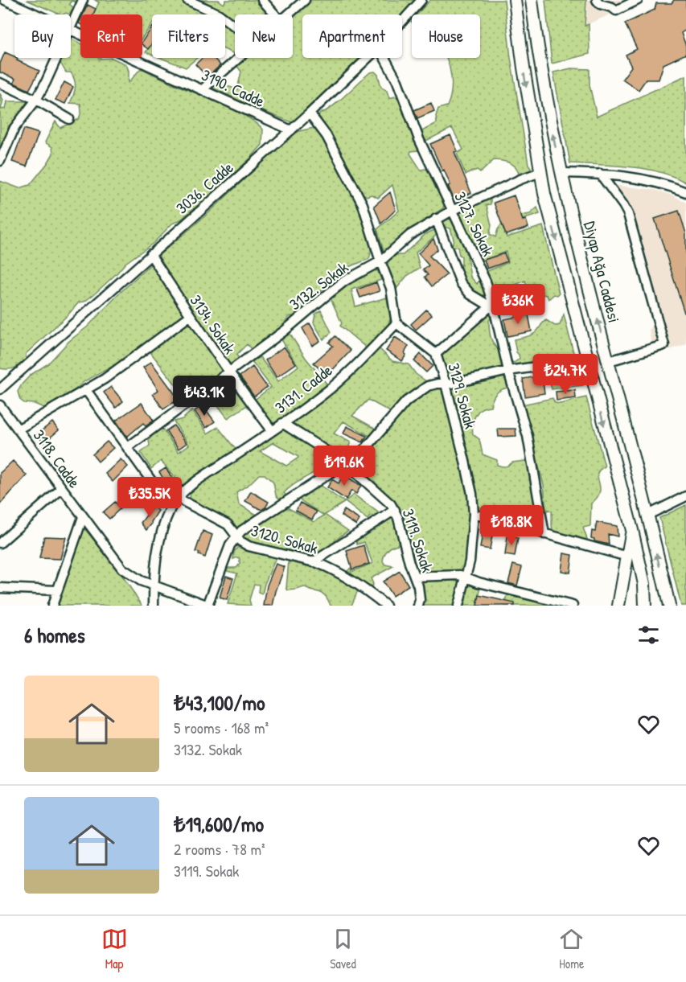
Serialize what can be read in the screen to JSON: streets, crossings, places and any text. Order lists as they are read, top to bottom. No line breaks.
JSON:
{"streets":{"main road":["Diyap Ağa Caddesi"],"street":["3190. Cadde","3036. Cadde","3127. Sokak","3132. Sokak","3134. Sokak","3131. Cadde","3129. Sokak","3118. Cadde","3120. Sokak","3119. Sokak"]},"crossings":[["3190. Cadde","3036. Cadde"],["3036. Cadde","3134. Sokak"],["3127. Sokak","3132. Sokak"],["3132. Sokak","3134. Sokak"],["3134. Sokak","3131. Cadde"],["3131. Cadde","3129. Sokak"],["3131. Cadde","3118. Cadde"],["3131. Cadde","3120. Sokak"],["3131. Cadde","3119. Sokak"]],"page":{"chip":["Buy","Rent","Filters","New","Apartment","House"],"price":["₺36K","₺24.7K","₺43.1K","₺19.6K","₺35.5K","₺18.8K"],"heading":"6 homes","list":[{"name":"₺43,100/mo","note":"5 rooms · 168 m² · 3132. Sokak"},{"name":"₺19,600/mo","note":"2 rooms · 78 m² · 3119. Sokak"}],"tabs":["Map","Saved","Home"]}}
